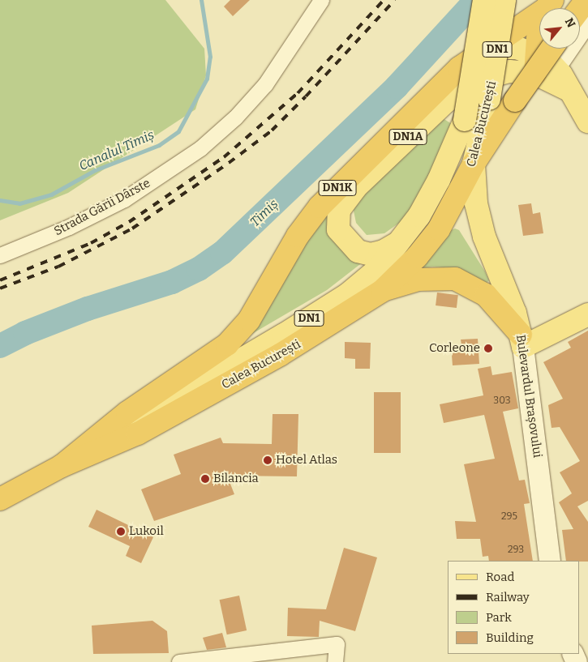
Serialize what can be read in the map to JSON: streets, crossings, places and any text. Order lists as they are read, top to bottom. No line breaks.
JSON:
{"streets":{"highway":["DN1","Calea București","DN1K"],"main road":["DN1A","Bulevardul Brașovului"],"street":["Strada Gării Dârste"]},"crossings":[["Calea București","DN1A"],["Calea București","DN1K"],["Calea București","Bulevardul Brașovului"],["DN1A","DN1K"]],"water":["Canalul Timiș","Timiș"],"places":["Corleone","Hotel Atlas","Bilancia","Lukoil"],"house_numbers":["303","295","293"],"legend":["Road","Railway","Park","Building"],"north":"top right"}
